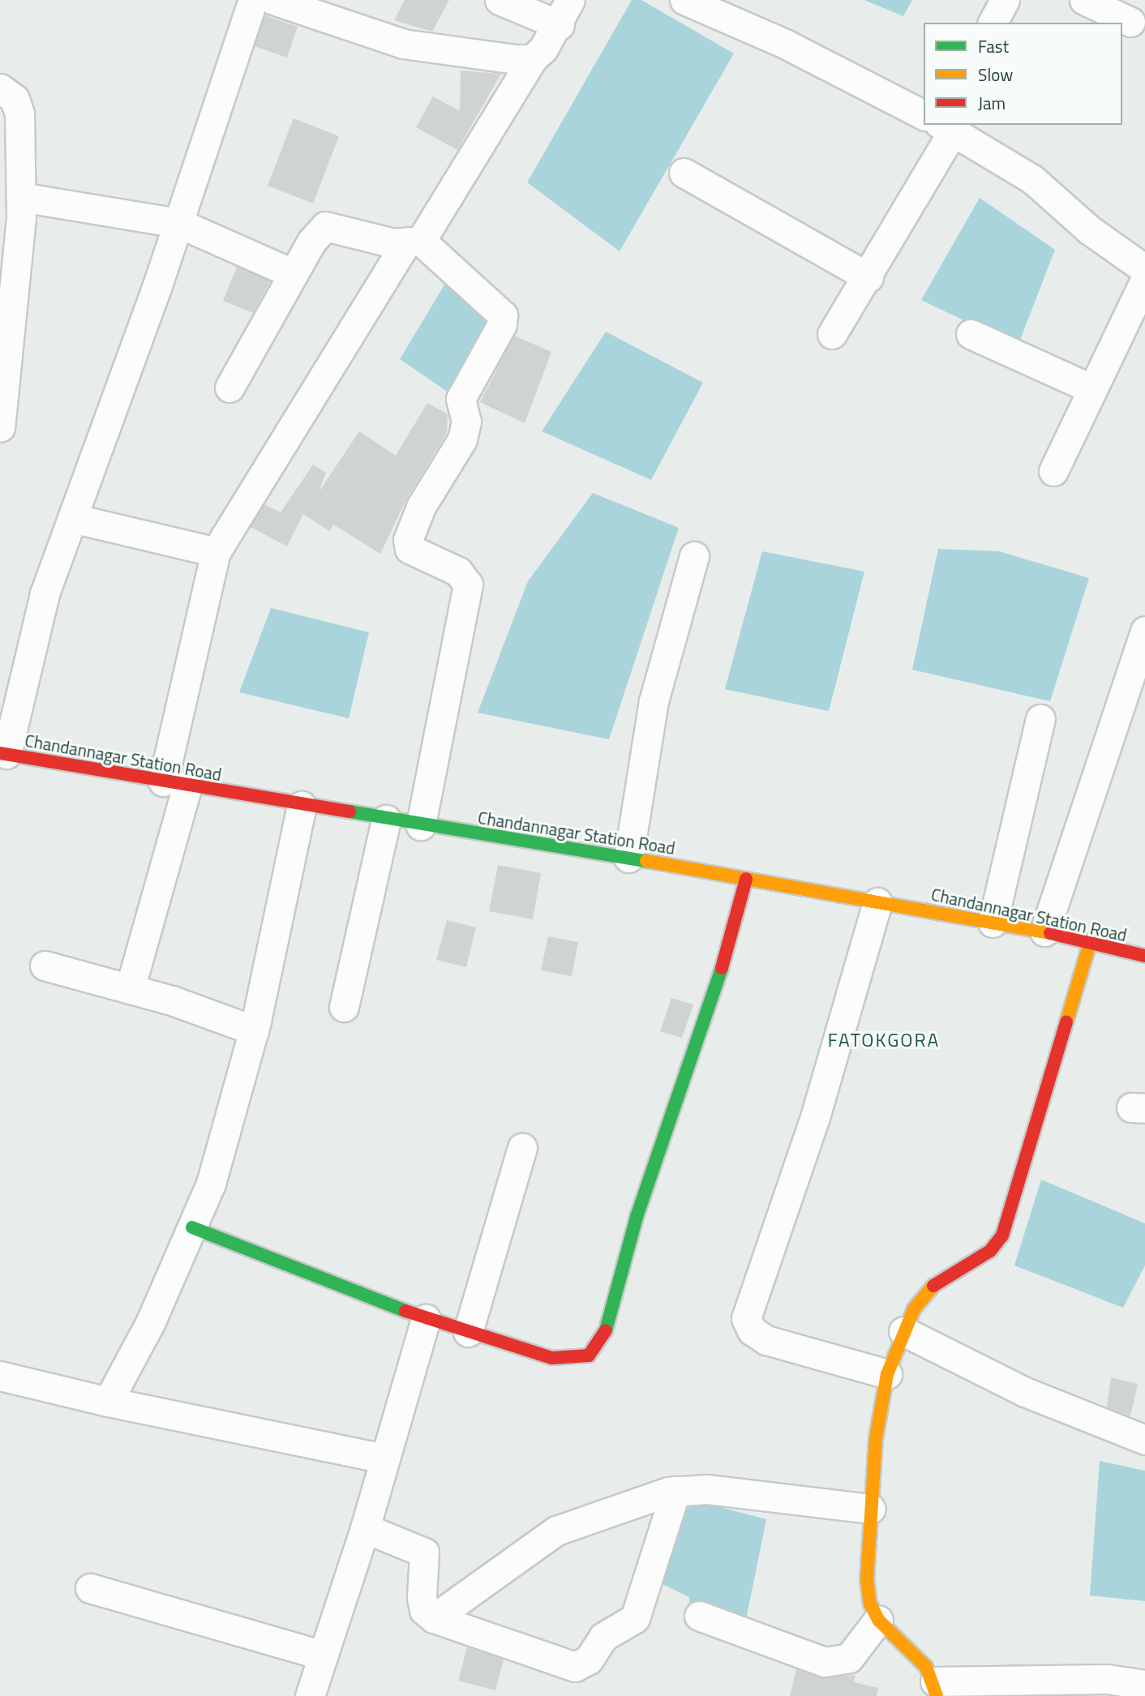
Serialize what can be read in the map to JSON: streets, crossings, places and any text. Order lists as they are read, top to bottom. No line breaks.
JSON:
{"streets":{"street":["Chandannagar Station Road"]},"districts":["FATOKGORA"],"legend":["Fast","Slow","Jam"]}
